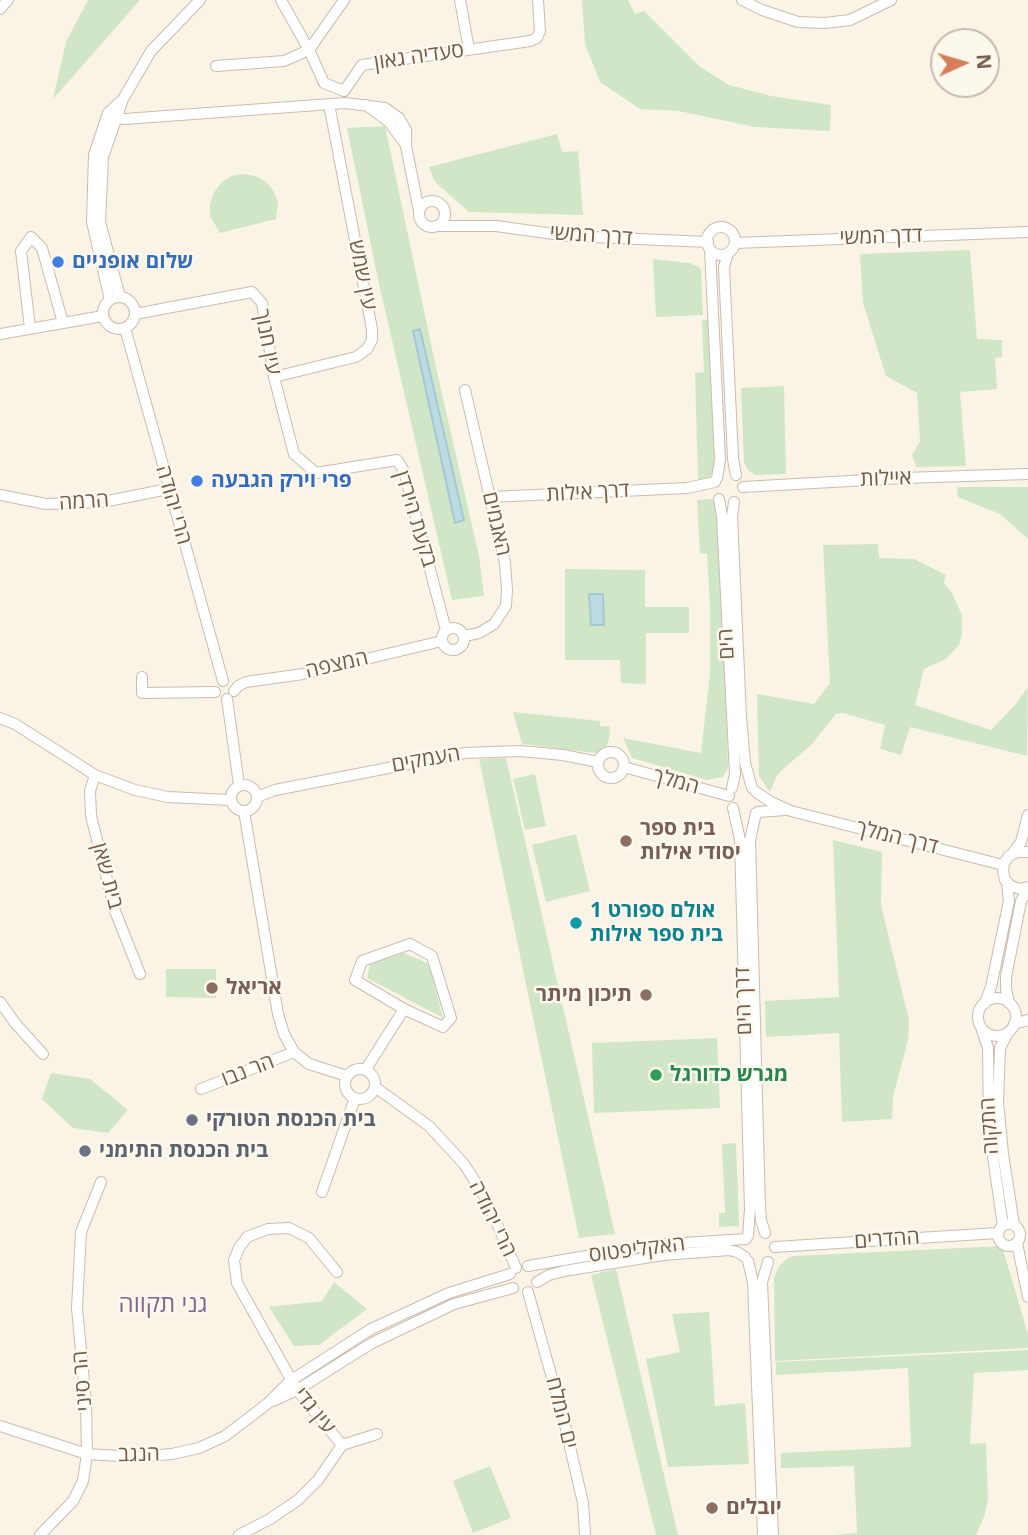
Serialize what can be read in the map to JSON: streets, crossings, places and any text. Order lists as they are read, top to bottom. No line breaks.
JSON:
{"streets":{"street":["סעדיה גאון","דרך המשי","דדך המשי","עין שמש","עין חנוך","איילות","דרך אילות","הרמה","הרי יהודה","בקעת הירדן","האגמים","הים","המצפה","העמקים","המלך","דרך המלך","בית שאן","דרך הים","הר נבו","התקוה","ההדרים","האקליפטוס","הר סיני","עין גדי","ים המלח","הנגב"]},"crossings":[["דרך המשי","דדך המשי"],["עין שמש","עין חנוך"],["עין חנוך","הרי יהודה"],["עין חנוך","בקעת הירדן"],["איילות","הים"],["דרך אילות","האגמים"],["הרמה","הרי יהודה"],["הרי יהודה","המצפה"],["הרי יהודה","האקליפטוס"],["הרי יהודה","ים המלח"],["הרי יהודה","הנגב"],["בקעת הירדן","האגמים"],["בקעת הירדן","המצפה"],["האגמים","המצפה"],["הים","המלך"],["הים","דרך הים"],["העמקים","המלך"],["המלך","דרך הים"],["דרך הים","ההדרים"],["דרך הים","האקליפטוס"],["התקוה","ההדרים"],["ההדרים","האקליפטוס"],["האקליפטוס","ים המלח"],["האקליפטוס","הנגב"],["הר סיני","הנגב"],["עין גדי","הנגב"],["ים המלח","הנגב"]],"districts":["גני תקווה"],"places":["שלום אופניים","פרי וירק הגבעה","בית ספר יסודי אילות","אולם ספורט 1 בית ספר אילות","אריאל","תיכון מיתר","מגרש כדורגל","בית הכנסת הטורקי","בית הכנסת התימני","יובלים"],"north":"right"}
